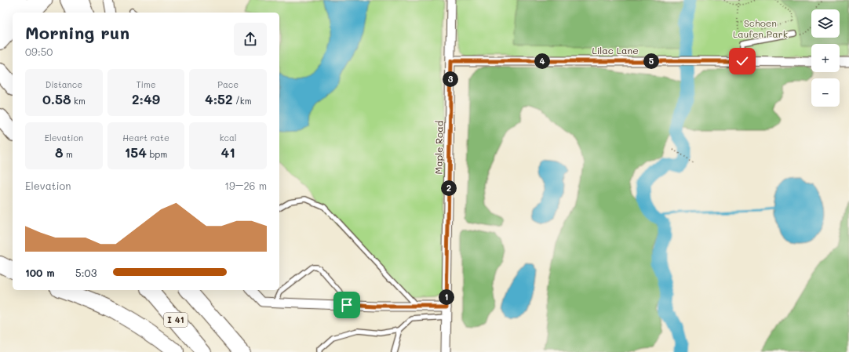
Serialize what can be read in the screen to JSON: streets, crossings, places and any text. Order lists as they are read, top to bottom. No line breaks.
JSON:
{"streets":{"highway":["I 41"],"street":["Lilac Lane","Maple Road"]},"crossings":[["Lilac Lane","Maple Road"]],"parks":["Schoen Laufen Park"],"page":{"map_buttons":["+","−"],"heading":["Morning run","09:50"],"pins":["4","5","3","2","1"],"stats":[["Distance","0.58 km"],["Time","2:49"],["Pace","4:52 /km"],["Elevation","8 m"],["Heart rate","154 bpm"],["kcal","41"]],"chart":["Elevation","19–26 m"],"list":[{"name":"100 m","note":"5:03"}]}}
